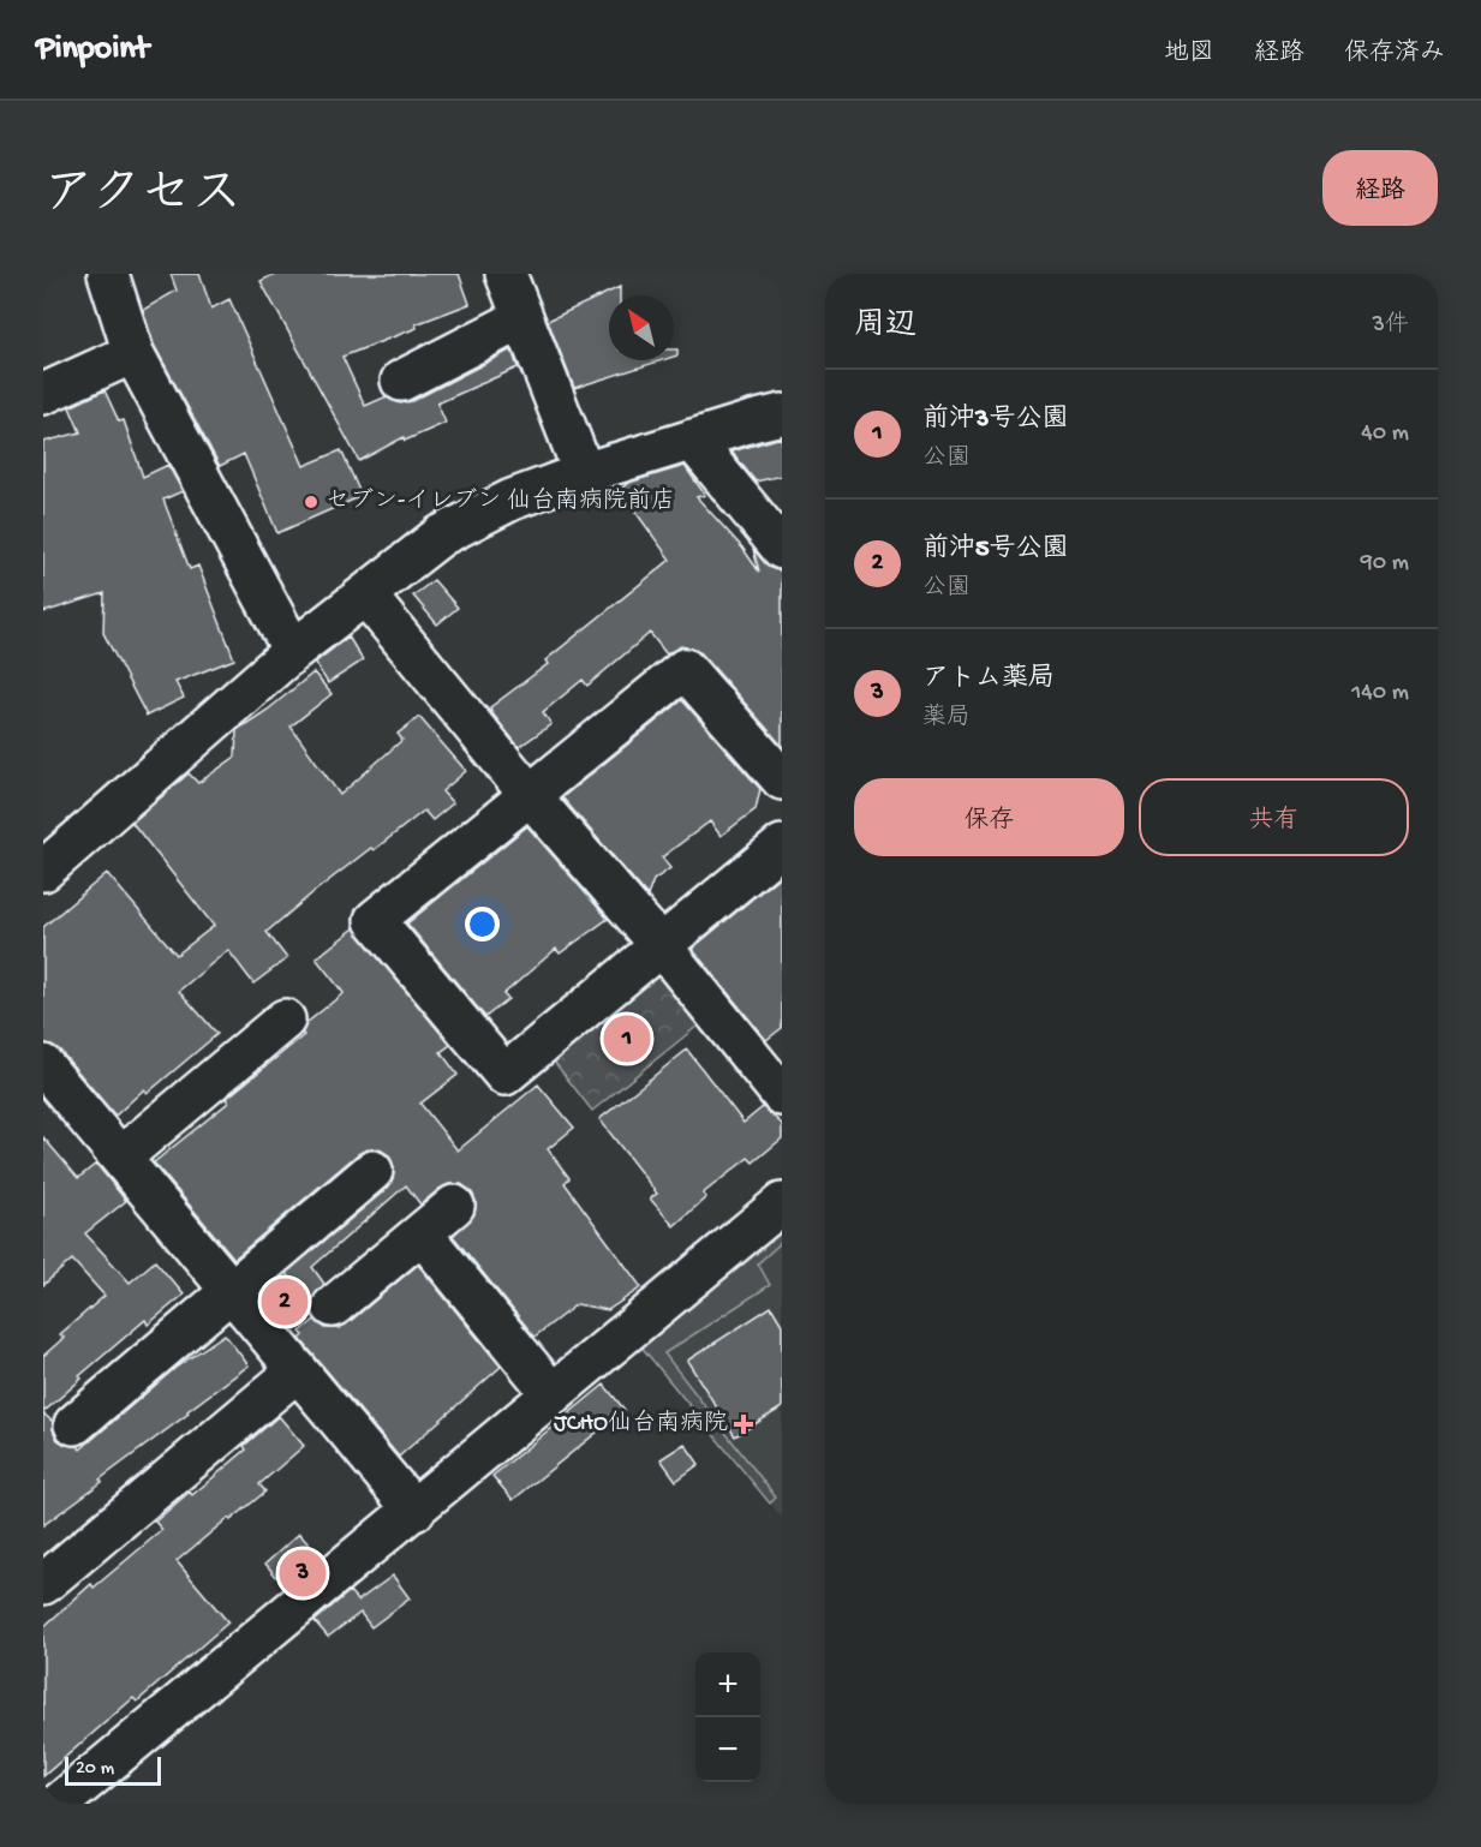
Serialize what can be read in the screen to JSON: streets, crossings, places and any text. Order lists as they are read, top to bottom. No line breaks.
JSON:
{"places":{"other":["セブン-イレブン 仙台南病院前店"],"health":["JCHO仙台南病院"]},"scale_bar":"20 m","north":"top left","page":{"header":"Pinpoint","nav":["地図","経路","保存済み"],"title":"アクセス","buttons":["経路",["保存","共有"]],"heading":["周辺","3件"],"list":[{"mark":"1","name":"前沖3号公園","note":"公園","value":"40 m"},{"mark":"2","name":"前沖5号公園","note":"公園","value":"90 m"},{"mark":"3","name":"アトム薬局","note":"薬局","value":"140 m"}],"pins":["1","2","3"],"map_buttons":["+","−"],"scale":"20 m"}}
